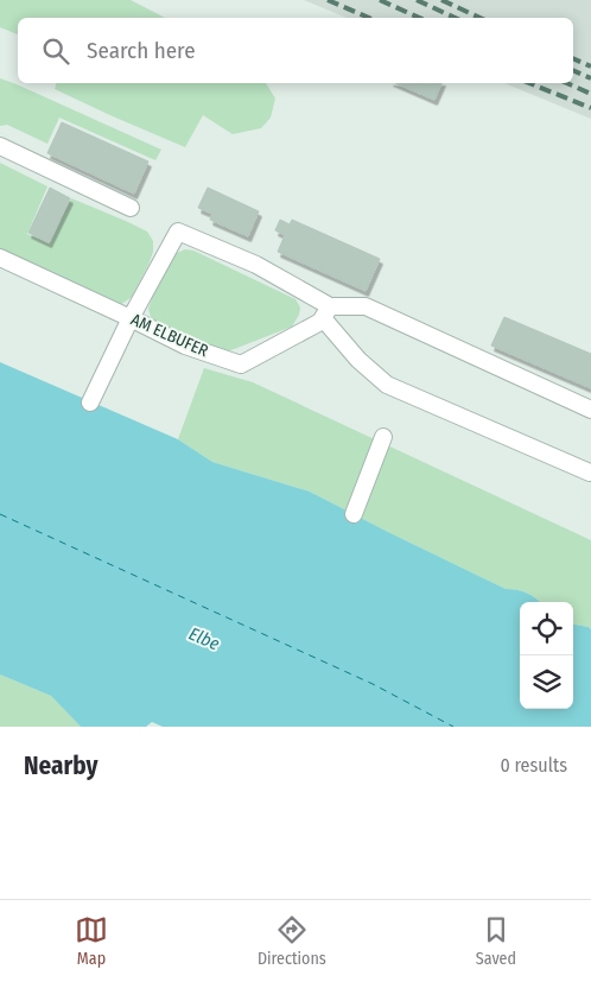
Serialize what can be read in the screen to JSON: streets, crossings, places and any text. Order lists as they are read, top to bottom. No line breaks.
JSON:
{"streets":{"lane":["AM ELBUFER"]},"water":["Elbe"],"page":{"search":"Search here","heading":["Nearby","0 results"],"nav":["Map","Directions","Saved"]}}
